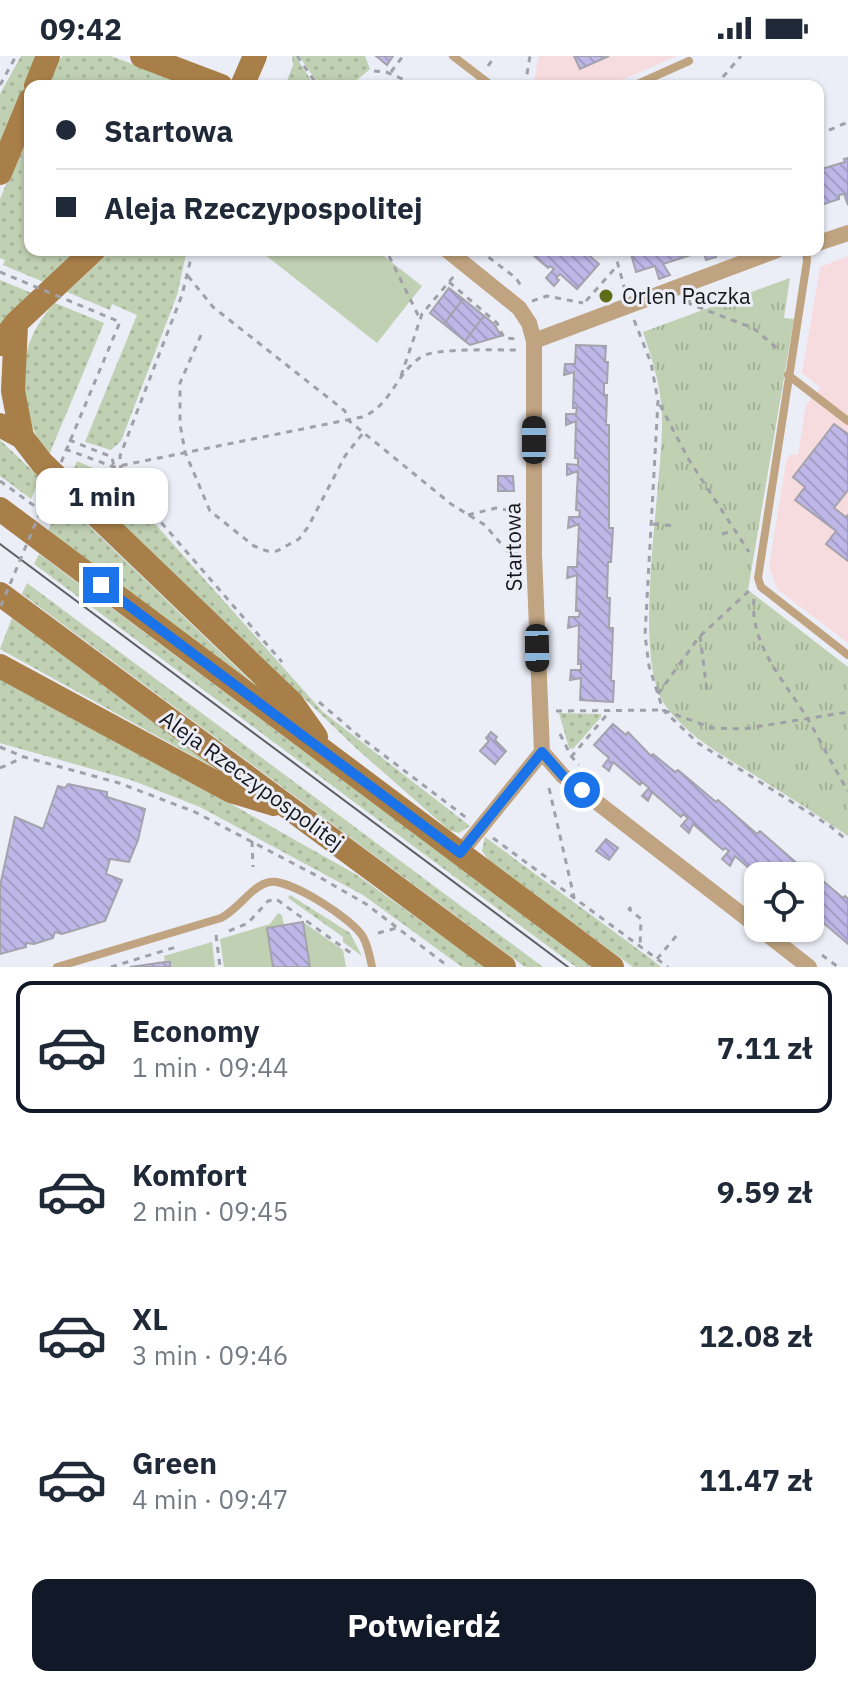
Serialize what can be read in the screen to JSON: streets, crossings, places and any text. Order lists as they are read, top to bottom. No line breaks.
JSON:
{"streets":{"main road":["Aleja Rzeczypospolitej"],"street":["Startowa"]},"places":["Orlen Paczka"],"page":{"status":"09:42","banner":["Startowa","Aleja Rzeczypospolitej"],"bubble":"1 min","list":[{"name":"Economy","note":"1 min · 09:44","value":"7.11 zł"},{"name":"Komfort","note":"2 min · 09:45","value":"9.59 zł"},{"name":"XL","note":"3 min · 09:46","value":"12.08 zł"},{"name":"Green","note":"4 min · 09:47","value":"11.47 zł"}],"buttons":"Potwierdź"}}
